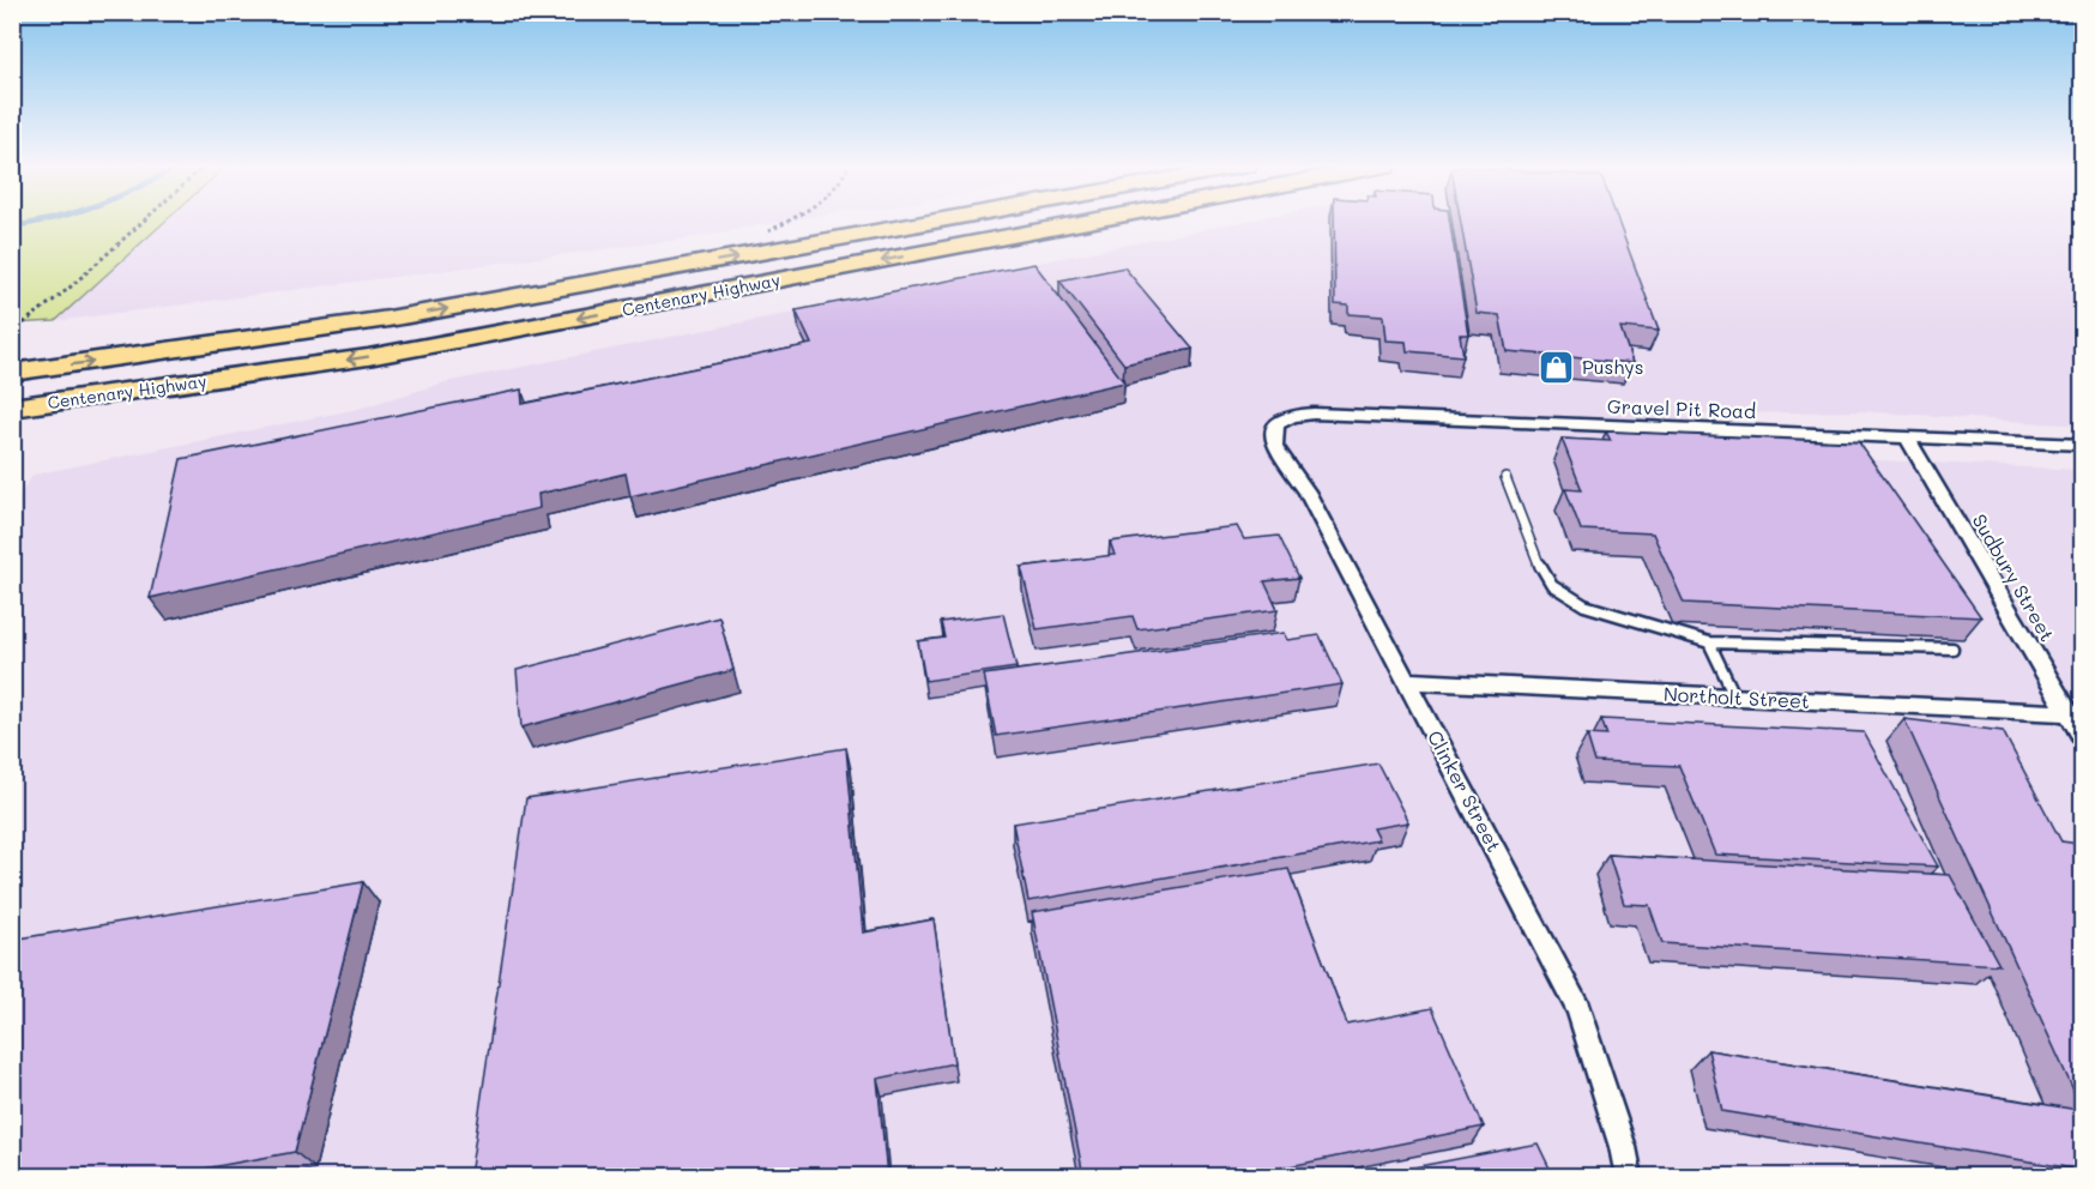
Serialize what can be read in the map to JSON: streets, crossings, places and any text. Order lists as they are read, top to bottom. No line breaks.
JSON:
{"streets":{"highway":["Centenary Highway"],"street":["Gravel Pit Road","Sudbury Street","Northolt Street","Clinker Street"]},"crossings":[["Gravel Pit Road","Sudbury Street"],["Gravel Pit Road","Clinker Street"],["Sudbury Street","Northolt Street"],["Northolt Street","Clinker Street"]],"places":{"shop":["Pushys"]}}
